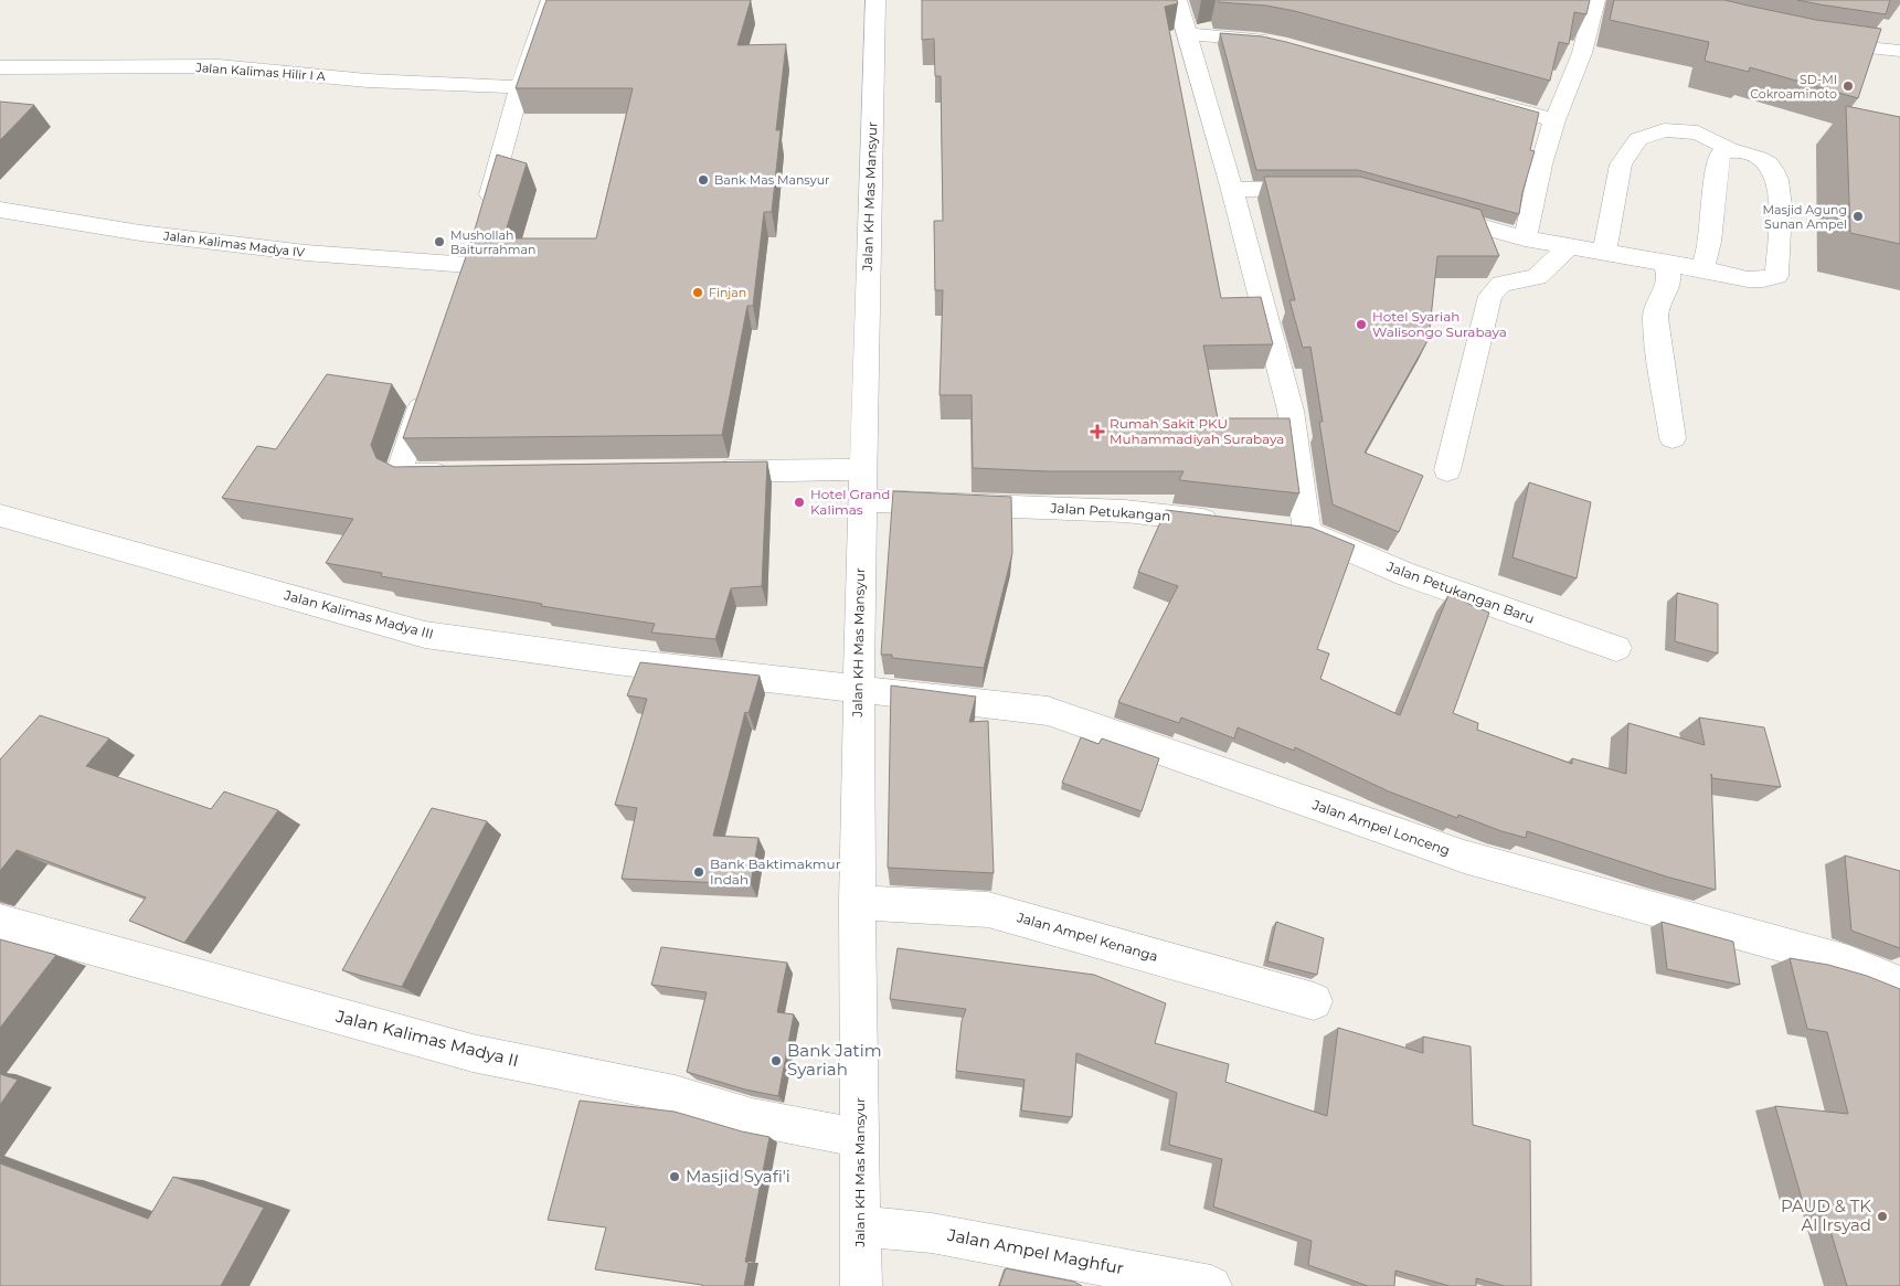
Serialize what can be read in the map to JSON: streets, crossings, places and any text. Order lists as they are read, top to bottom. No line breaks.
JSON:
{"streets":{"street":["Jalan Kalimas Hilir I A","Jalan KH Mas Mansyur","Jalan Kalimas Madya IV","Jalan Petukangan","Jalan Petukangan Baru","Jalan Kalimas Madya III","Jalan Ampel Lonceng","Jalan Ampel Kenanga","Jalan Kalimas Madya II","Jalan Ampel Maghfur"]},"crossings":[["Jalan KH Mas Mansyur","Jalan Petukangan"],["Jalan KH Mas Mansyur","Jalan Kalimas Madya III"],["Jalan KH Mas Mansyur","Jalan Ampel Lonceng"],["Jalan KH Mas Mansyur","Jalan Ampel Kenanga"],["Jalan KH Mas Mansyur","Jalan Kalimas Madya II"],["Jalan KH Mas Mansyur","Jalan Ampel Maghfur"],["Jalan Kalimas Madya III","Jalan Ampel Lonceng"]],"places":{"other":["SD-MI Cokroaminoto","Bank Mas Mansyur","Masjid Agung Sunan Ampel","Mushollah Baiturrahman","Finjan","Hotel Syariah Walisongo Surabaya","Hotel Grand Kalimas","Bank Baktimakmur Indah","Bank Jatim Syariah","Masjid Syafi'i","PAUD & TK Al Irsyad"],"health":["Rumah Sakit PKU Muhammadiyah Surabaya"]}}
